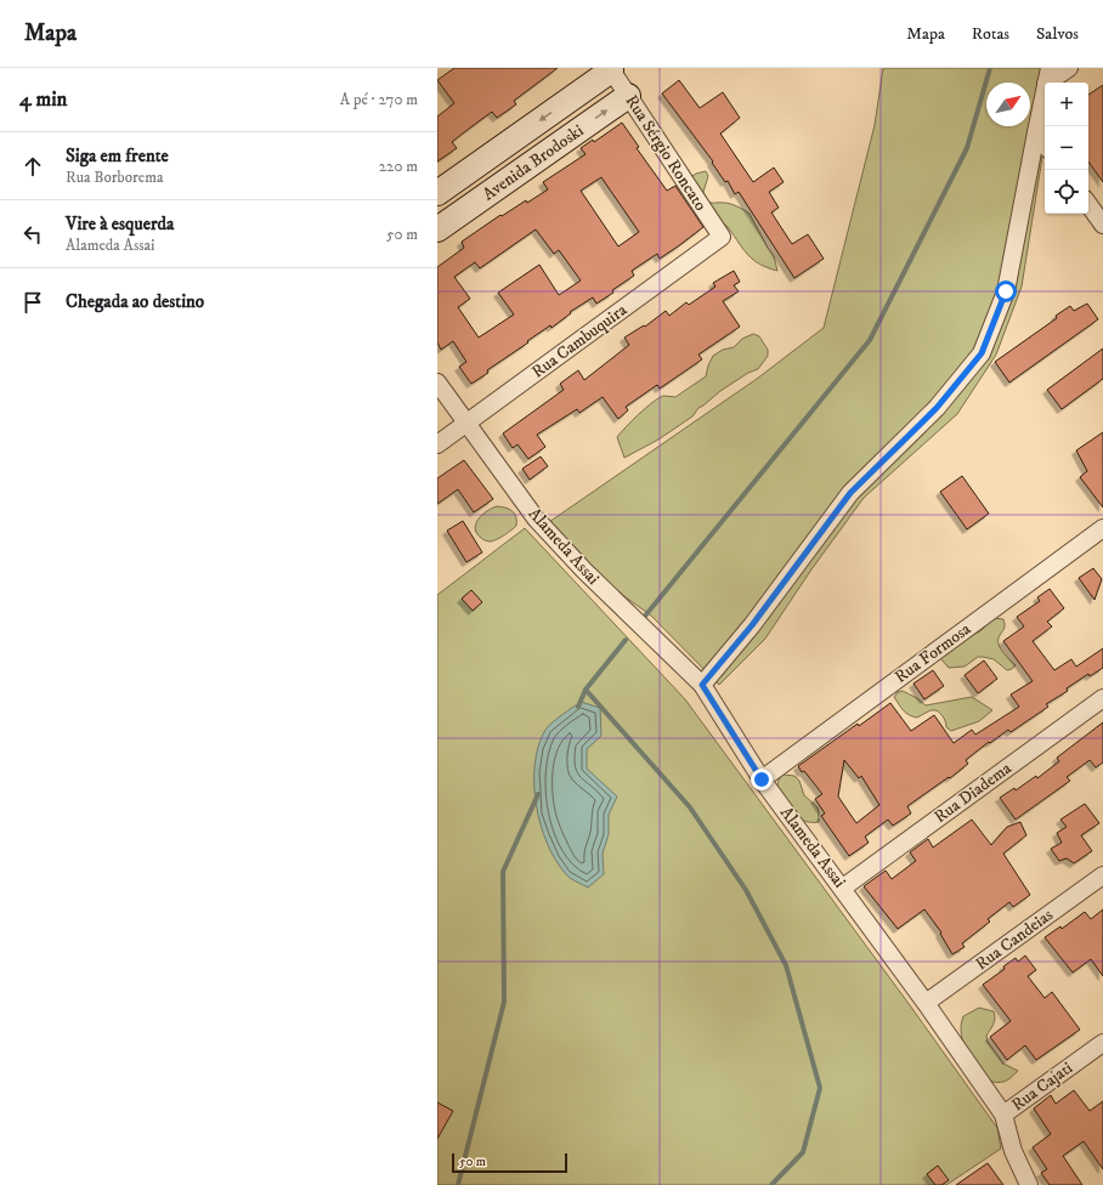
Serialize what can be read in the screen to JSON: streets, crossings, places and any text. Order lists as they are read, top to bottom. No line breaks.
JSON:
{"streets":{"street":["Rua Sérgio Roncato","Avenida Brodoski","Rua Cambuquira","Alameda Assai","Rua Formosa","Rua Diadema","Rua Candeias","Rua Cajati"]},"crossings":[["Rua Sérgio Roncato","Avenida Brodoski"],["Rua Sérgio Roncato","Rua Cambuquira"],["Rua Cambuquira","Alameda Assai"],["Alameda Assai","Rua Formosa"],["Alameda Assai","Rua Diadema"],["Alameda Assai","Rua Candeias"],["Alameda Assai","Rua Cajati"]],"scale_bar":"50 m","north":"top right","page":{"header":"Mapa","nav":["Mapa","Rotas","Salvos"],"heading":["4 min","A pé · 270 m"],"map_buttons":["+","−"],"list":[["Siga em frente","Rua Borborema","220 m"],["Vire à esquerda","Alameda Assai","50 m"],"Chegada ao destino"],"scale":"50 m"}}
